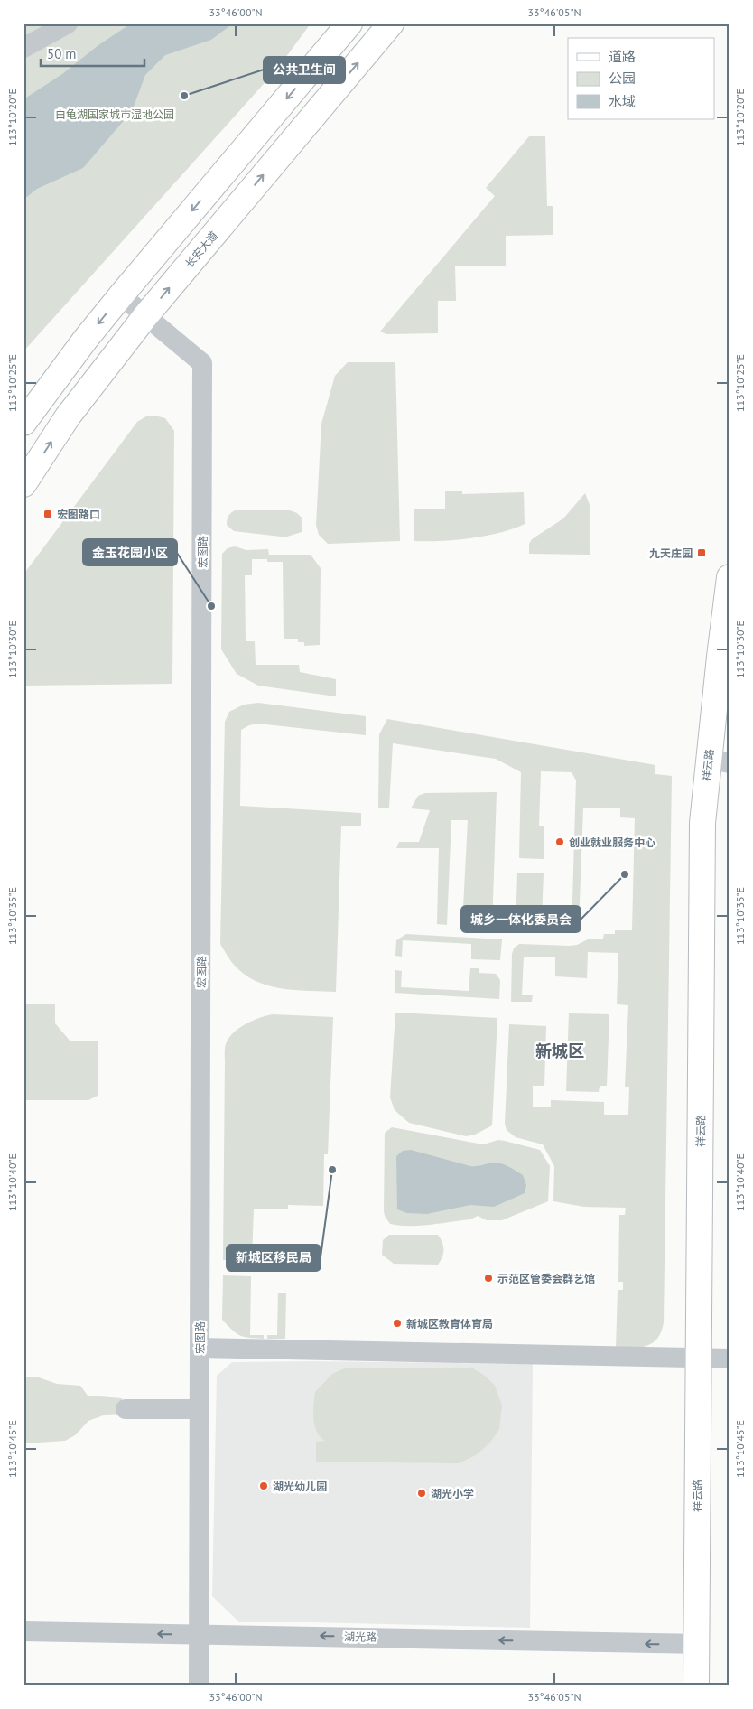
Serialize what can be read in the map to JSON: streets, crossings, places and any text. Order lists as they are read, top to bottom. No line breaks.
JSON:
{"streets":{"main road":["长安大道","祥云路"],"street":["宏图路","湖光路"]},"crossings":[["长安大道","宏图路"],["宏图路","湖光路"],["祥云路","湖光路"]],"one_way":["湖光路"],"districts":["新城区"],"parks":["白龟湖国家城市湿地公园"],"places":{"other":["公共卫生间","金玉花园小区","创业就业服务中心","城乡一体化委员会","新城区移民局","示范区管委会群艺馆","新城区教育体育局","湖光幼儿园","湖光小学"],"transit":["宏图路口","九天庄园"]},"legend":["道路","公园","水域"],"scale_bar":"50 m","coordinates":["33°46'00\"N","33°46'05\"N","113°10'20\"E","113°10'25\"E","113°10'30\"E","113°10'35\"E","113°10'40\"E","113°10'45\"E"]}
